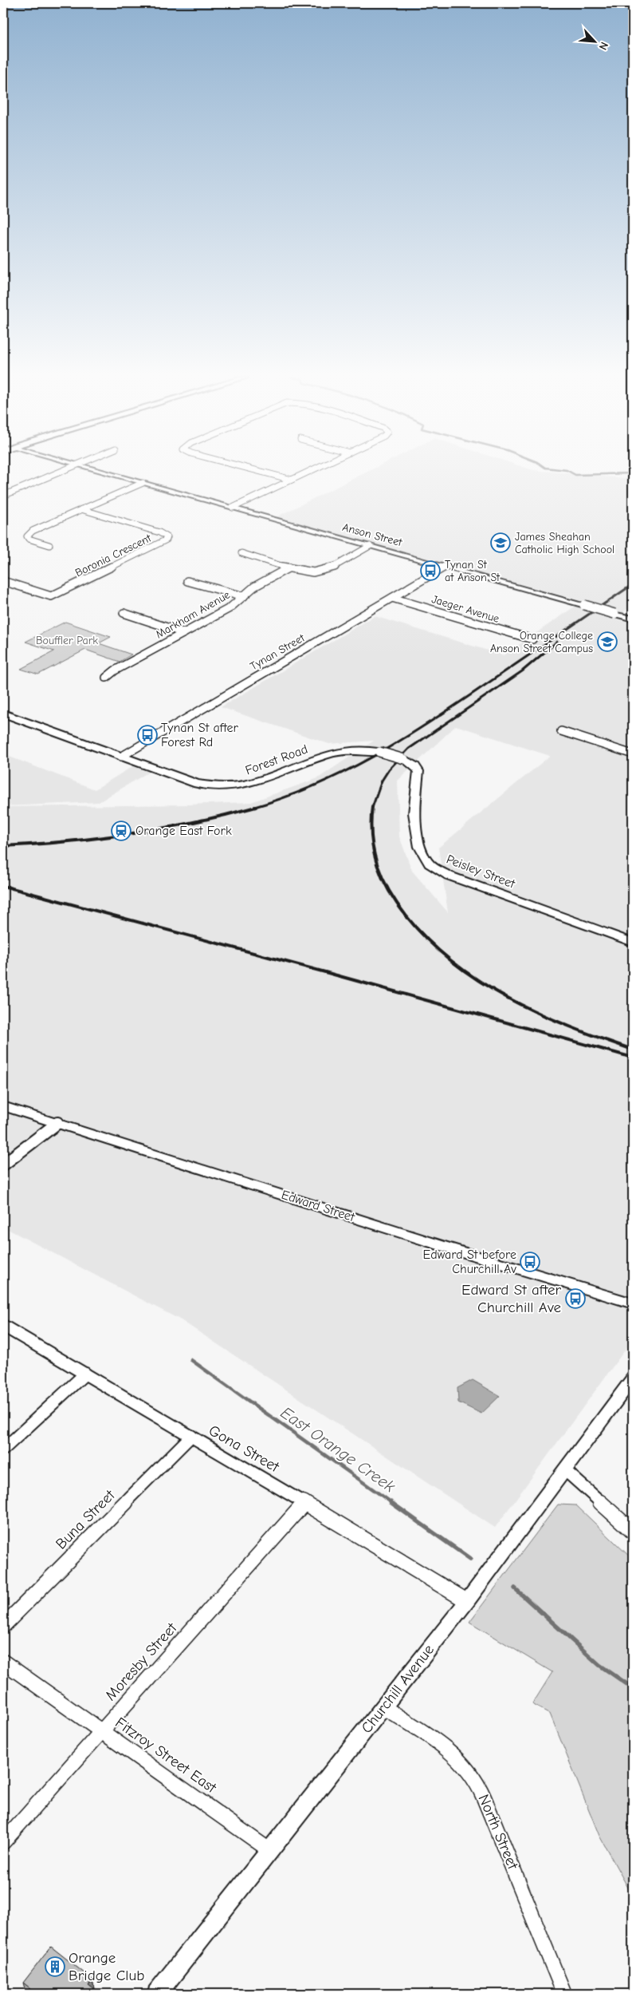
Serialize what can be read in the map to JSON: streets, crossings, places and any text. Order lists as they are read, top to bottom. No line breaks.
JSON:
{"streets":{"main road":["Forest Road","Peisley Street"],"street":["Anson Street","Boronia Crescent","Jaeger Avenue","Markham Avenue","Tynan Street","Edward Street","Gona Street","Buna Street","Moresby Street","Churchill Avenue","Fitzroy Street East","North Street"]},"crossings":[["Anson Street","Tynan Street"],["Jaeger Avenue","Tynan Street"],["Tynan Street","Forest Road"],["Forest Road","Peisley Street"],["Gona Street","Buna Street"],["Gona Street","Moresby Street"],["Gona Street","Churchill Avenue"],["Moresby Street","Fitzroy Street East"],["Churchill Avenue","Fitzroy Street East"],["Churchill Avenue","North Street"]],"water":["East Orange Creek"],"parks":["Bouffler Park"],"places":{"school or university":["James Sheahan Catholic High School","Orange College Anson Street Campus"],"bus stop":["Tynan St at Anson St","Tynan St after Forest Rd","Edward St before Churchill Av","Edward St after Churchill Ave"],"station":["Orange East Fork"],"building":["Orange Bridge Club"]},"north":"bottom right"}
